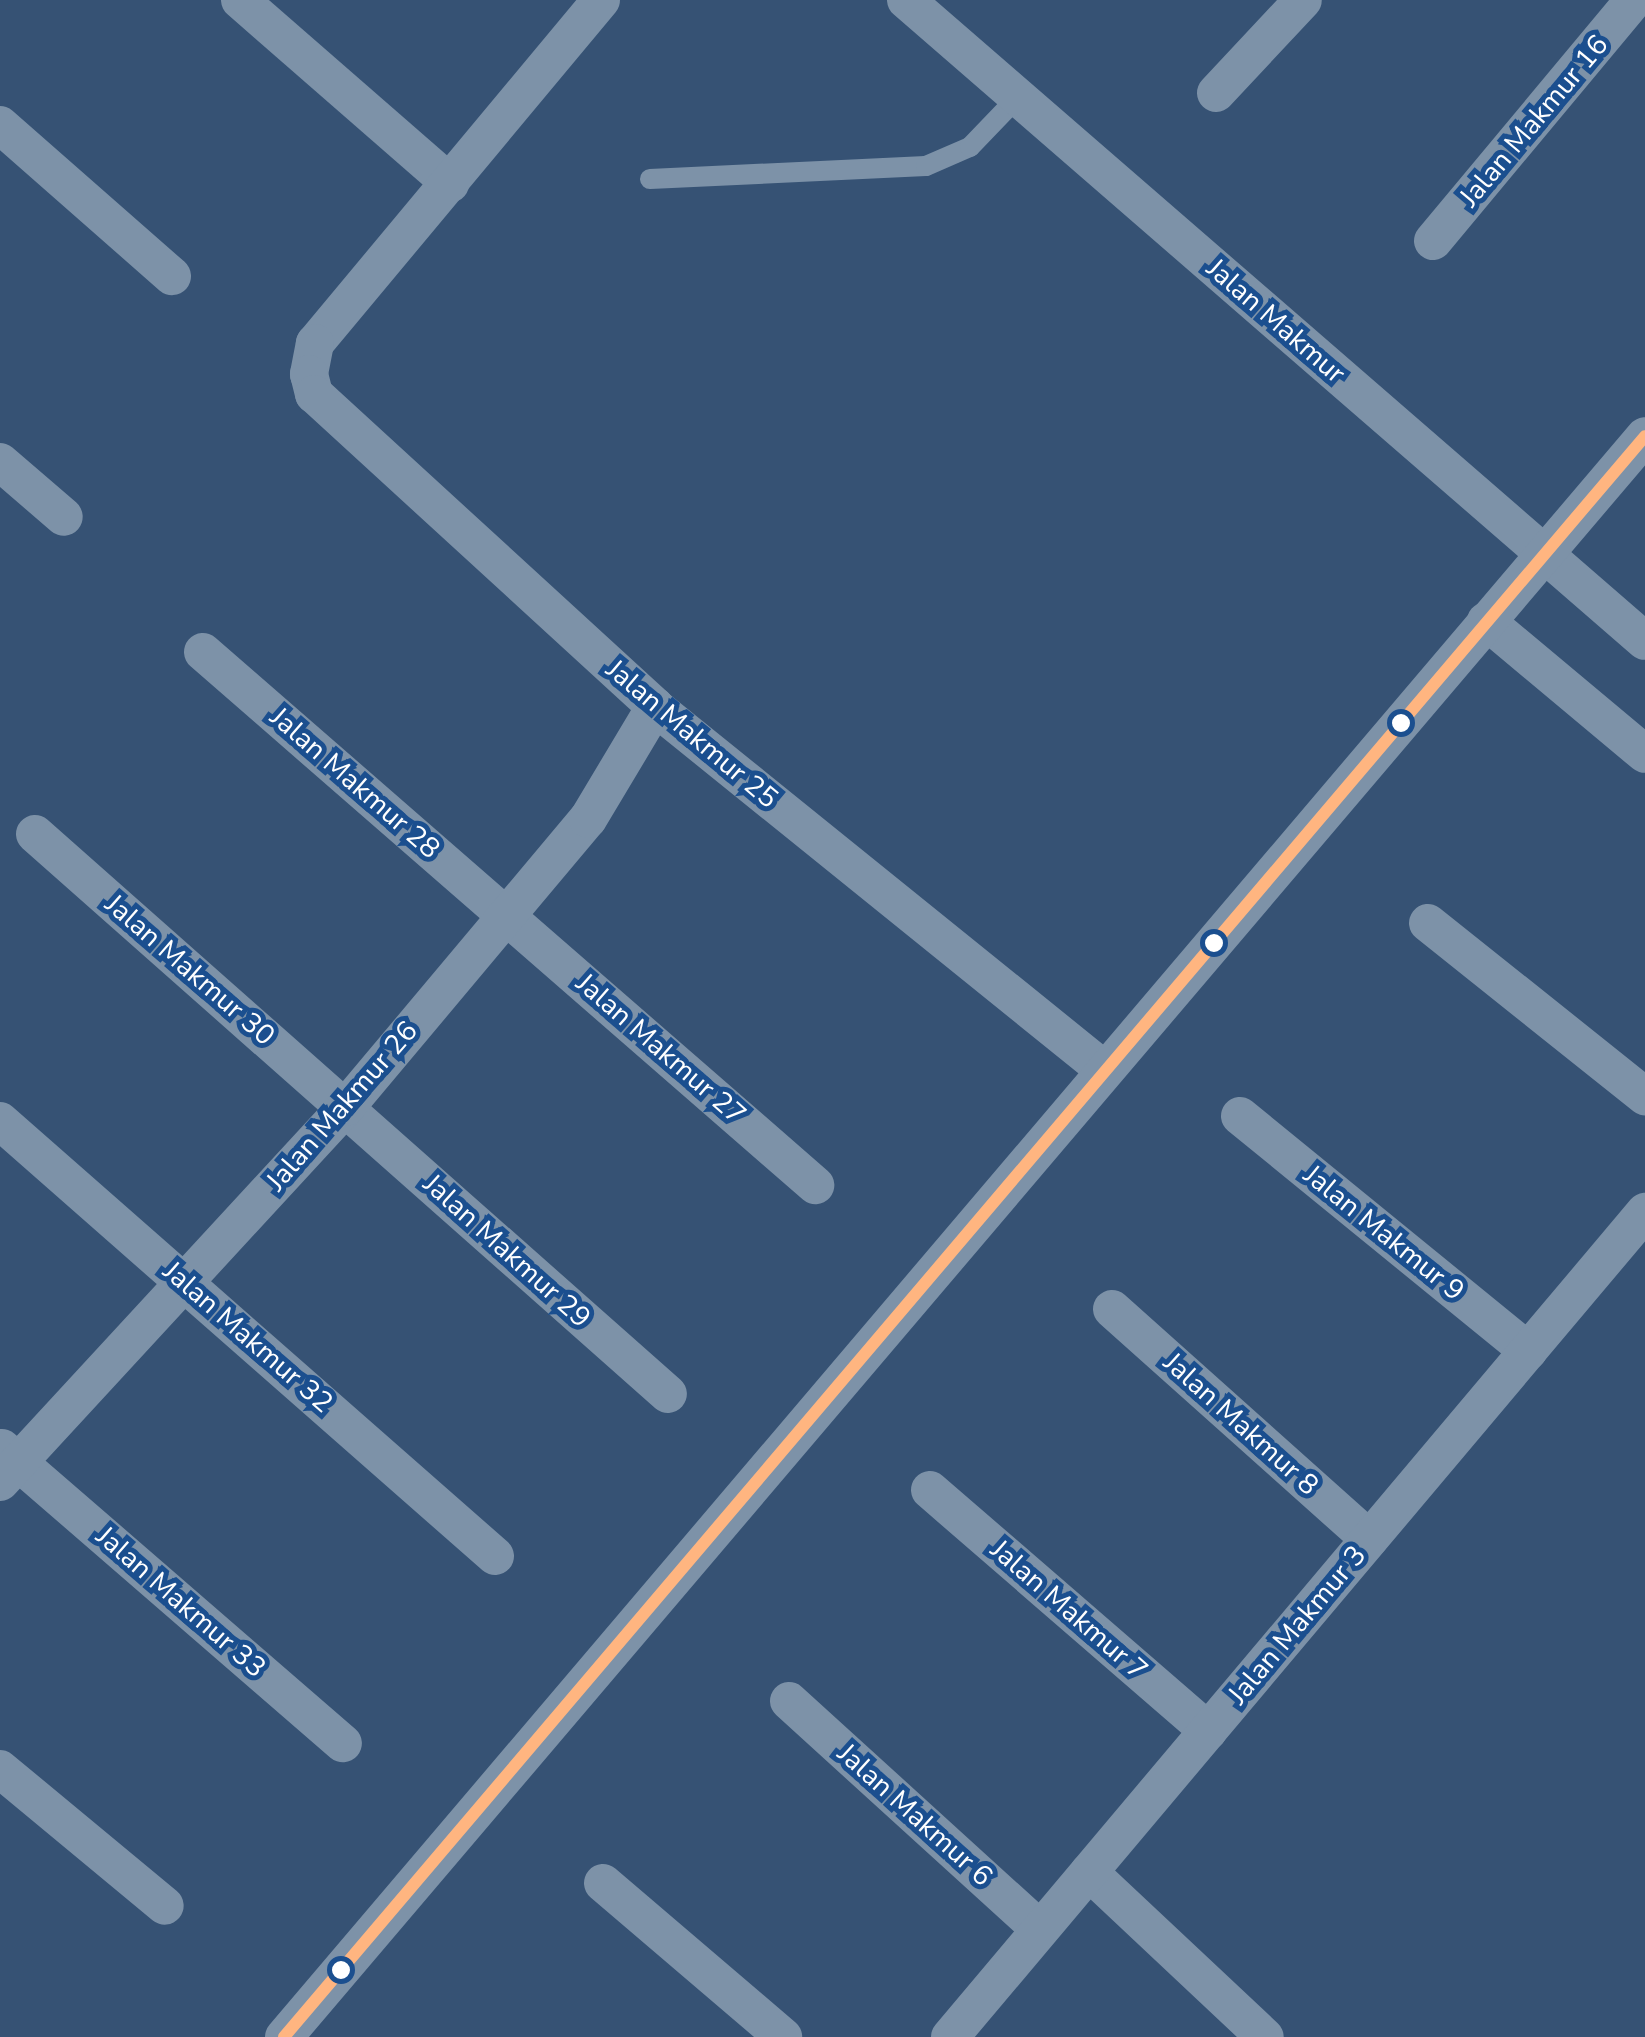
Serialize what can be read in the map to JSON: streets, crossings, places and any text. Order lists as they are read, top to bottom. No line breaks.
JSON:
{"streets":{"street":["Jalan Makmur 16","Jalan Makmur","Jalan Makmur 25","Jalan Makmur 28","Jalan Makmur 30","Jalan Makmur 27","Jalan Makmur 26","Jalan Makmur 9","Jalan Makmur 29","Jalan Makmur 32","Jalan Makmur 8","Jalan Makmur 33","Jalan Makmur 7","Jalan Makmur 3","Jalan Makmur 6"]},"crossings":[["Jalan Makmur 25","Jalan Makmur 26"],["Jalan Makmur 28","Jalan Makmur 27"],["Jalan Makmur 28","Jalan Makmur 26"],["Jalan Makmur 30","Jalan Makmur 26"],["Jalan Makmur 30","Jalan Makmur 29"],["Jalan Makmur 27","Jalan Makmur 26"],["Jalan Makmur 26","Jalan Makmur 29"],["Jalan Makmur 26","Jalan Makmur 32"],["Jalan Makmur 26","Jalan Makmur 33"],["Jalan Makmur 9","Jalan Makmur 3"],["Jalan Makmur 8","Jalan Makmur 3"],["Jalan Makmur 7","Jalan Makmur 3"],["Jalan Makmur 3","Jalan Makmur 6"]]}
